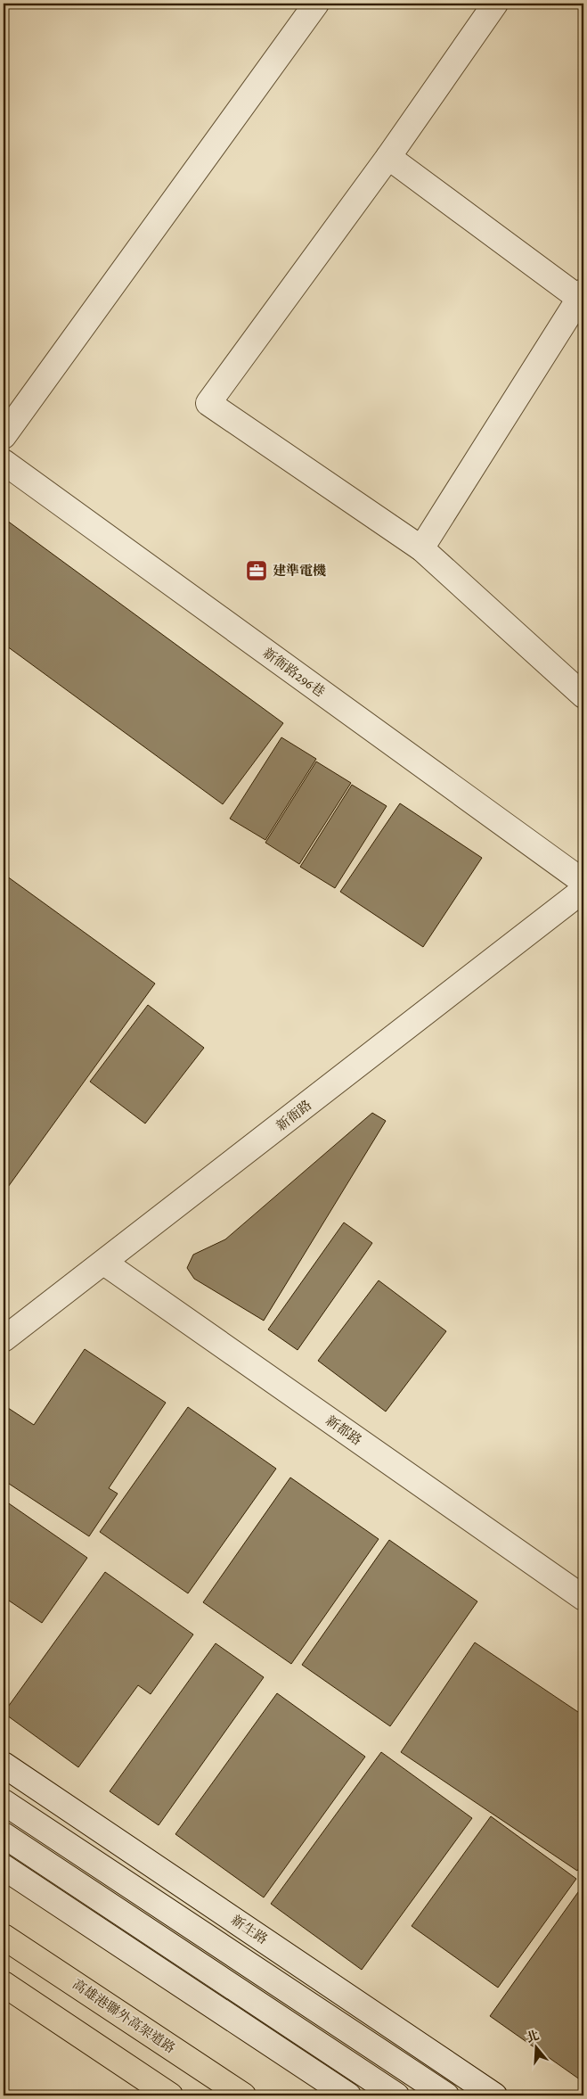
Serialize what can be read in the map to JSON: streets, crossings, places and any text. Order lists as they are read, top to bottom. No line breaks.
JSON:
{"streets":{"highway":["高雄港聯外高架道路"],"street":["新衙路296巷","新衙路","新都路","新生路"]},"crossings":[["新衙路","新都路"]],"places":{"office":["建準電機"]},"north":"top"}
